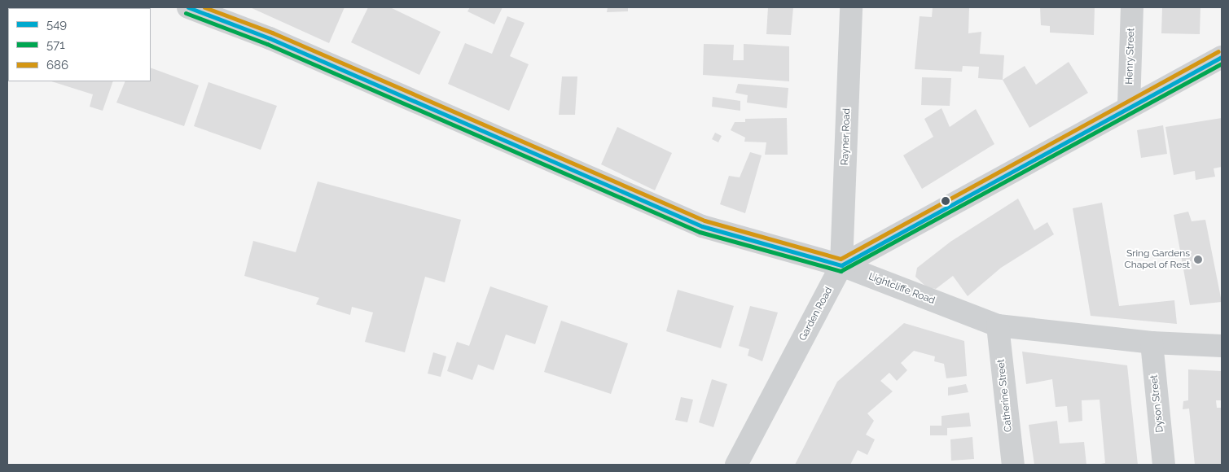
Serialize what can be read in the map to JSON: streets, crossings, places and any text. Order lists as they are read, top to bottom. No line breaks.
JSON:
{"streets":{"street":["Henry Street","Rayner Road","Lightcliffe Road","Garden Road","Catherine Street","Dyson Street"]},"crossings":[["Rayner Road","Lightcliffe Road"],["Rayner Road","Garden Road"],["Lightcliffe Road","Garden Road"],["Lightcliffe Road","Catherine Street"],["Lightcliffe Road","Dyson Street"]],"places":["Sring Gardens Chapel of Rest"],"lines":["transit line 549","transit line 686","transit line 571"],"legend":["549","571","686"]}
